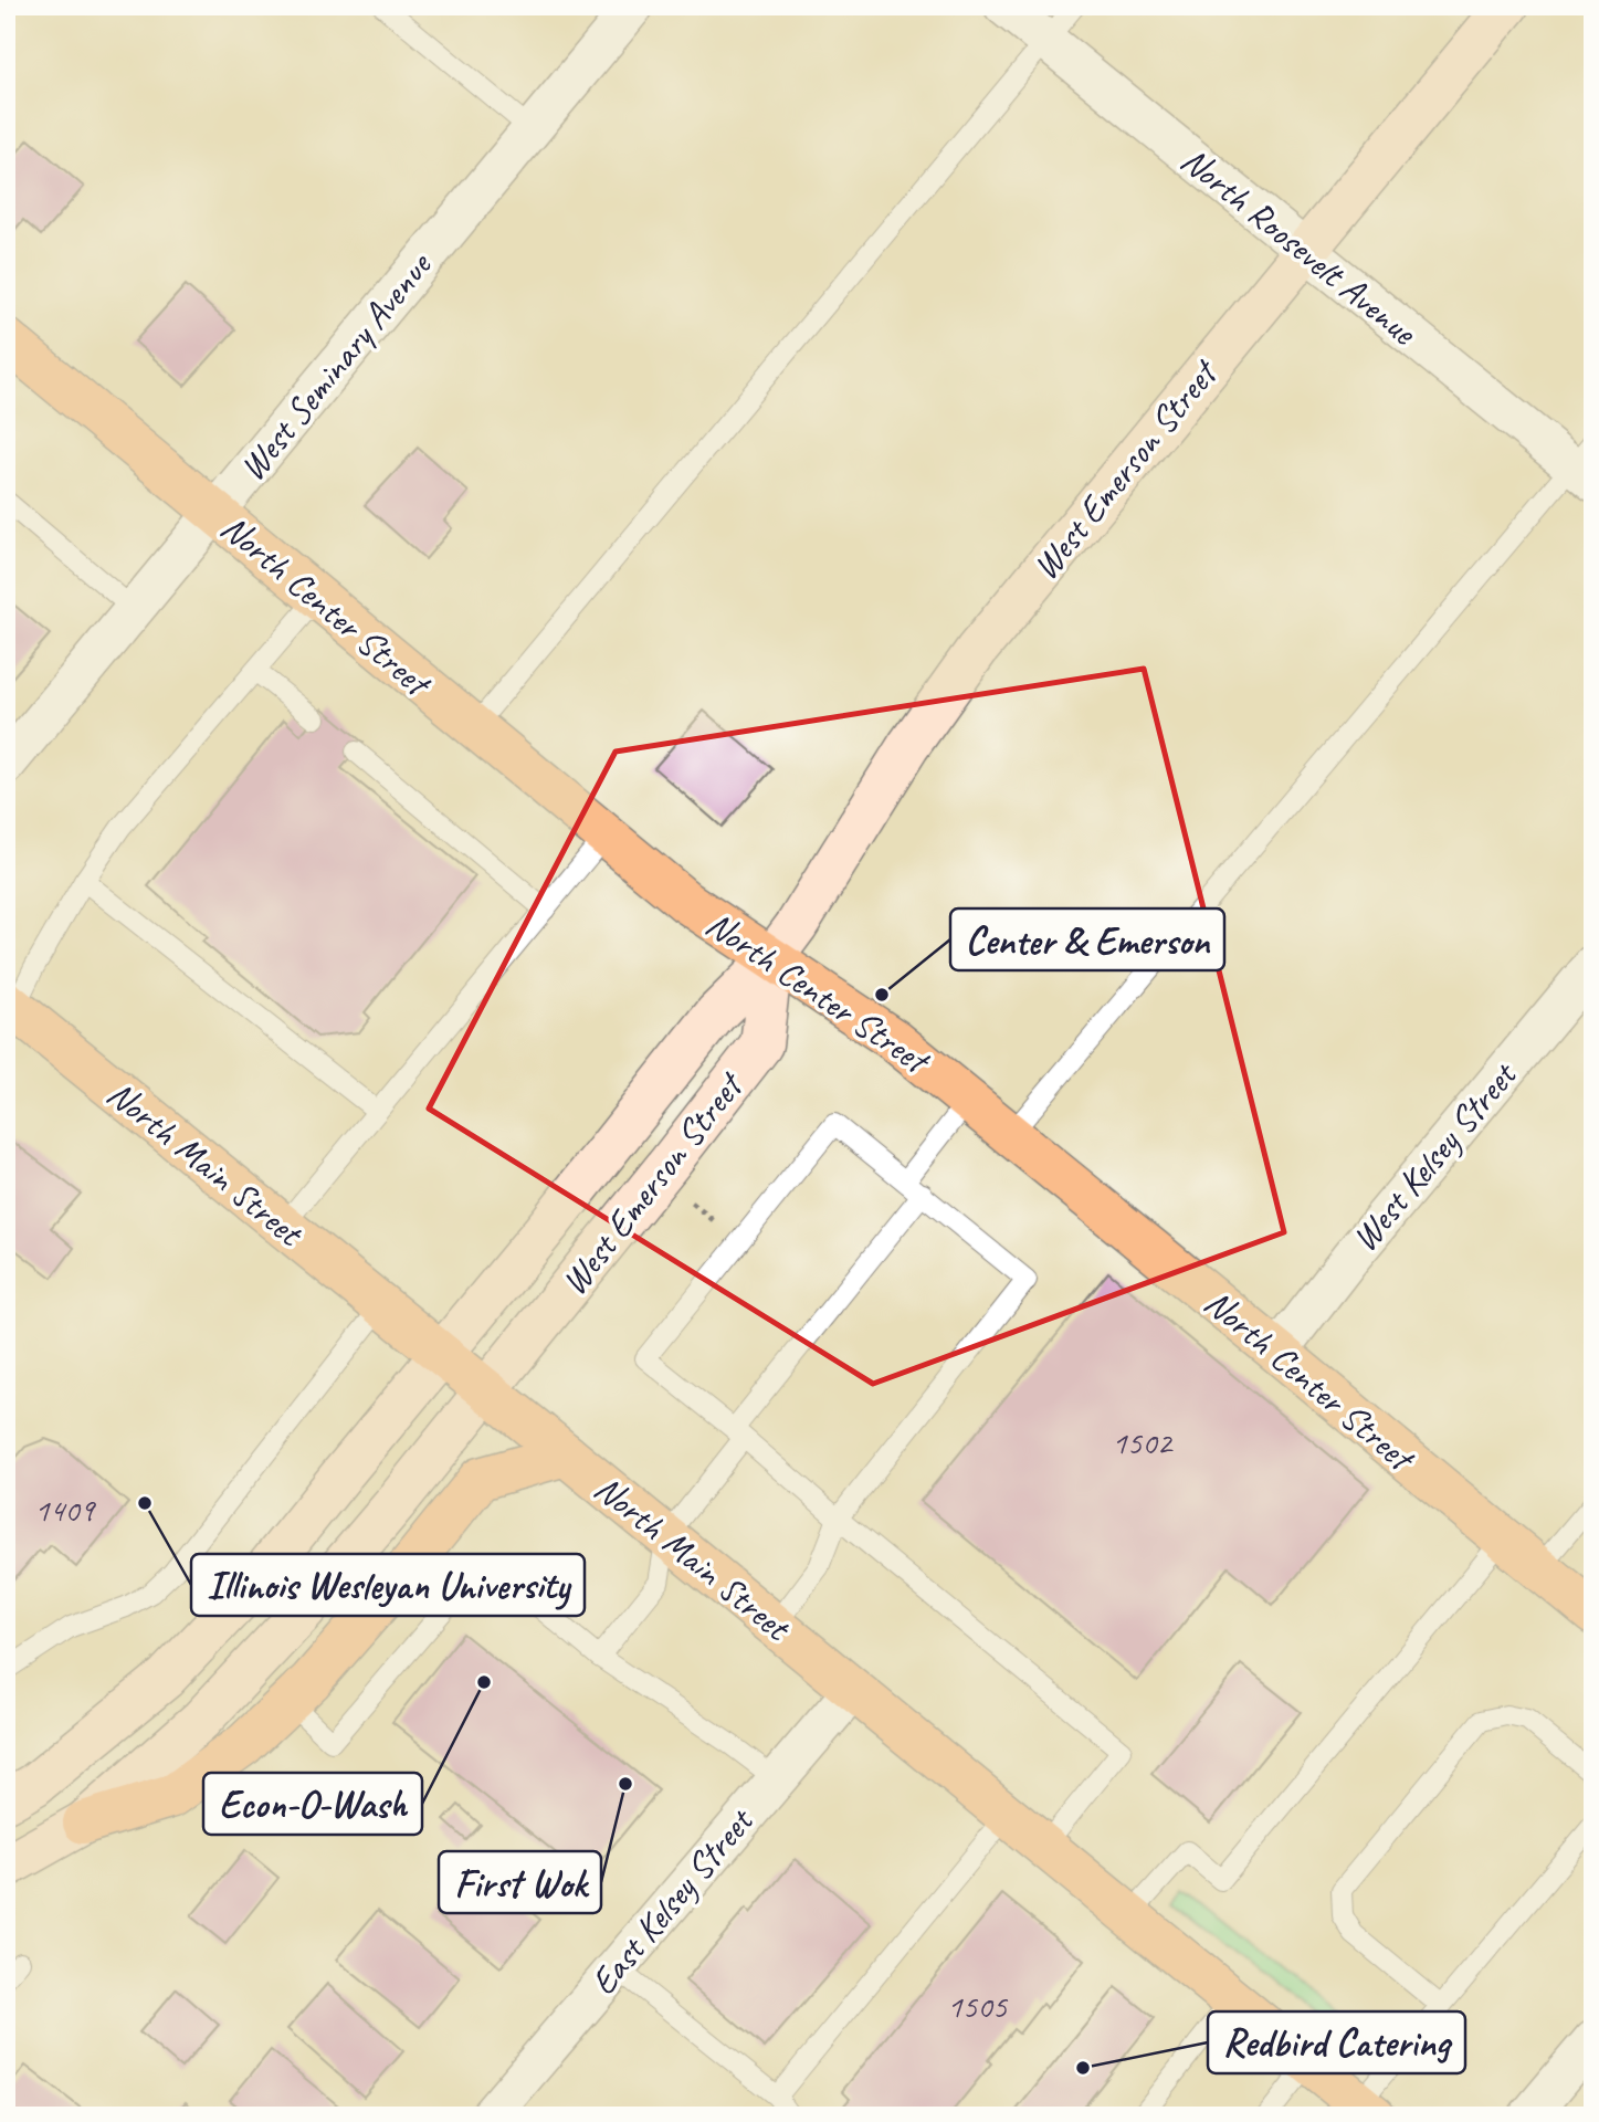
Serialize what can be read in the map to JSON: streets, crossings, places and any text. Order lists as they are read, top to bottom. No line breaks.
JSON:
{"streets":{"main road":["West Emerson Street","North Center Street","North Main Street"],"street":["North Roosevelt Avenue","West Seminary Avenue","West Kelsey Street","East Kelsey Street"]},"crossings":[["North Roosevelt Avenue","West Emerson Street"],["West Seminary Avenue","North Center Street"],["West Emerson Street","North Center Street"],["West Emerson Street","North Main Street"],["North Center Street","West Kelsey Street"],["North Main Street","East Kelsey Street"]],"places":["Center & Emerson","Illinois Wesleyan University","Econ-O-Wash","First Wok","Redbird Catering"],"house_numbers":["1502","1409","1505"]}
